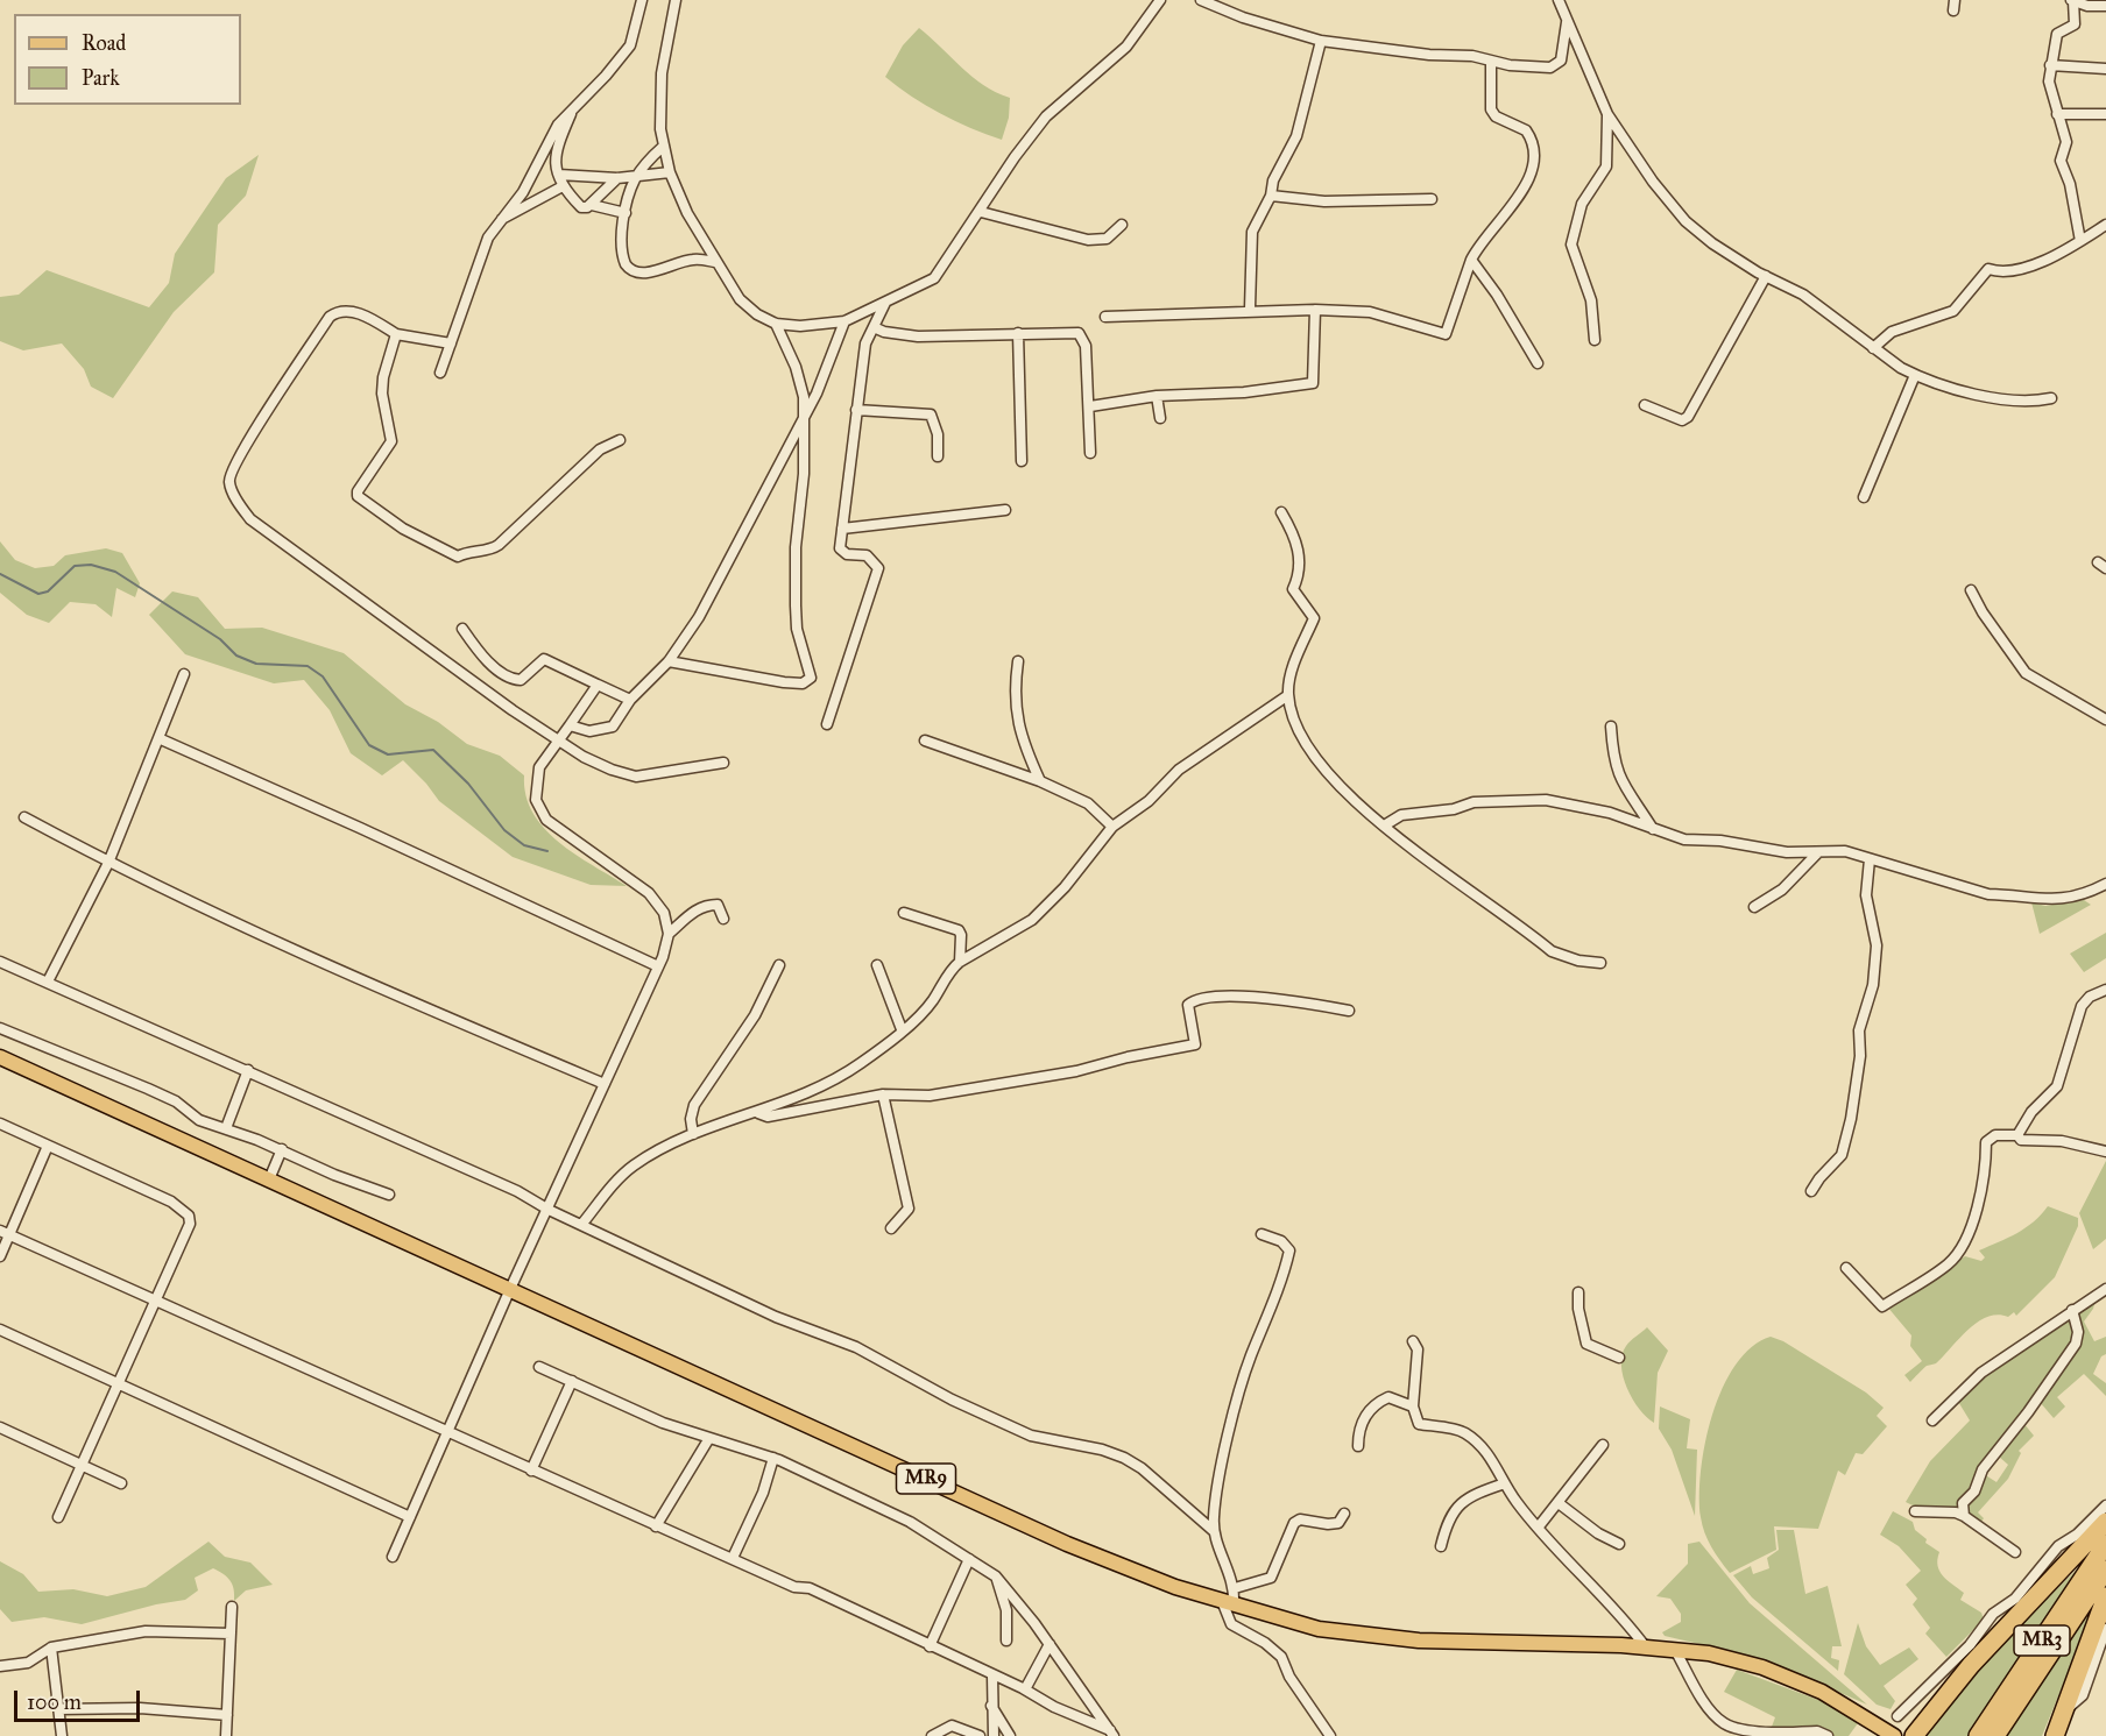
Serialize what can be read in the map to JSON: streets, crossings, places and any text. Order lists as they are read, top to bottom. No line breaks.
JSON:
{"streets":{"highway":["MR3"],"main road":["MR9"]},"legend":["Road","Park"],"scale_bar":"100 m"}
